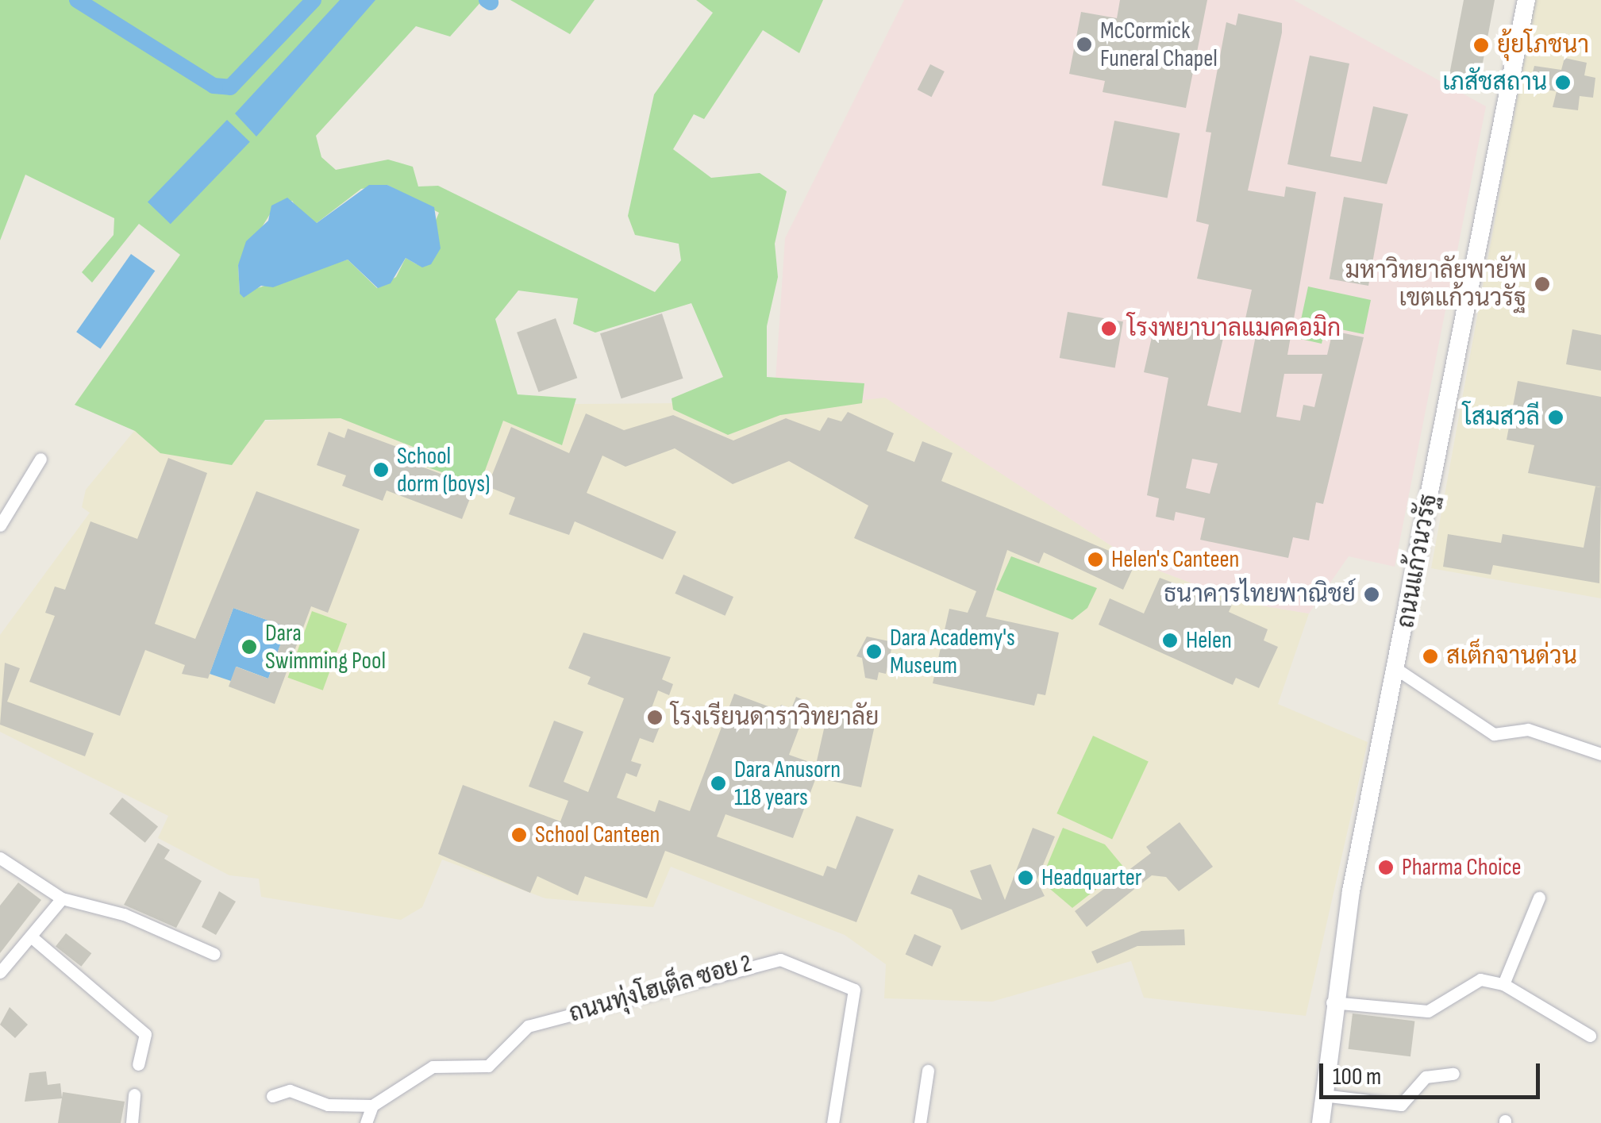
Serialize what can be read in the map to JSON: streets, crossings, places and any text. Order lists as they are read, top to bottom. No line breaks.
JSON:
{"streets":{"street":["ถนนแก้วนวรัฐ","ถนนทุ่งโฮเต็ล ซอย 2"]},"places":["McCormick Funeral Chapel","ยุ้ยโภชนา","เภสัชสถาน","มหาวิทยาลัยพายัพ เขตแก้วนวรัฐ","โรงพยาบาลแมคคอมิก","โสมสวลี","School dorm (boys)","Helen's Canteen","ธนาคารไทยพาณิชย์","Helen","Dara Swimming Pool","Dara Academy's Museum","สเต็กจานด่วน","โรงเรียนดาราวิทยาลัย","Dara Anusorn 118 years","School Canteen","Pharma Choice","Headquarter"],"scale_bar":"100 m"}
